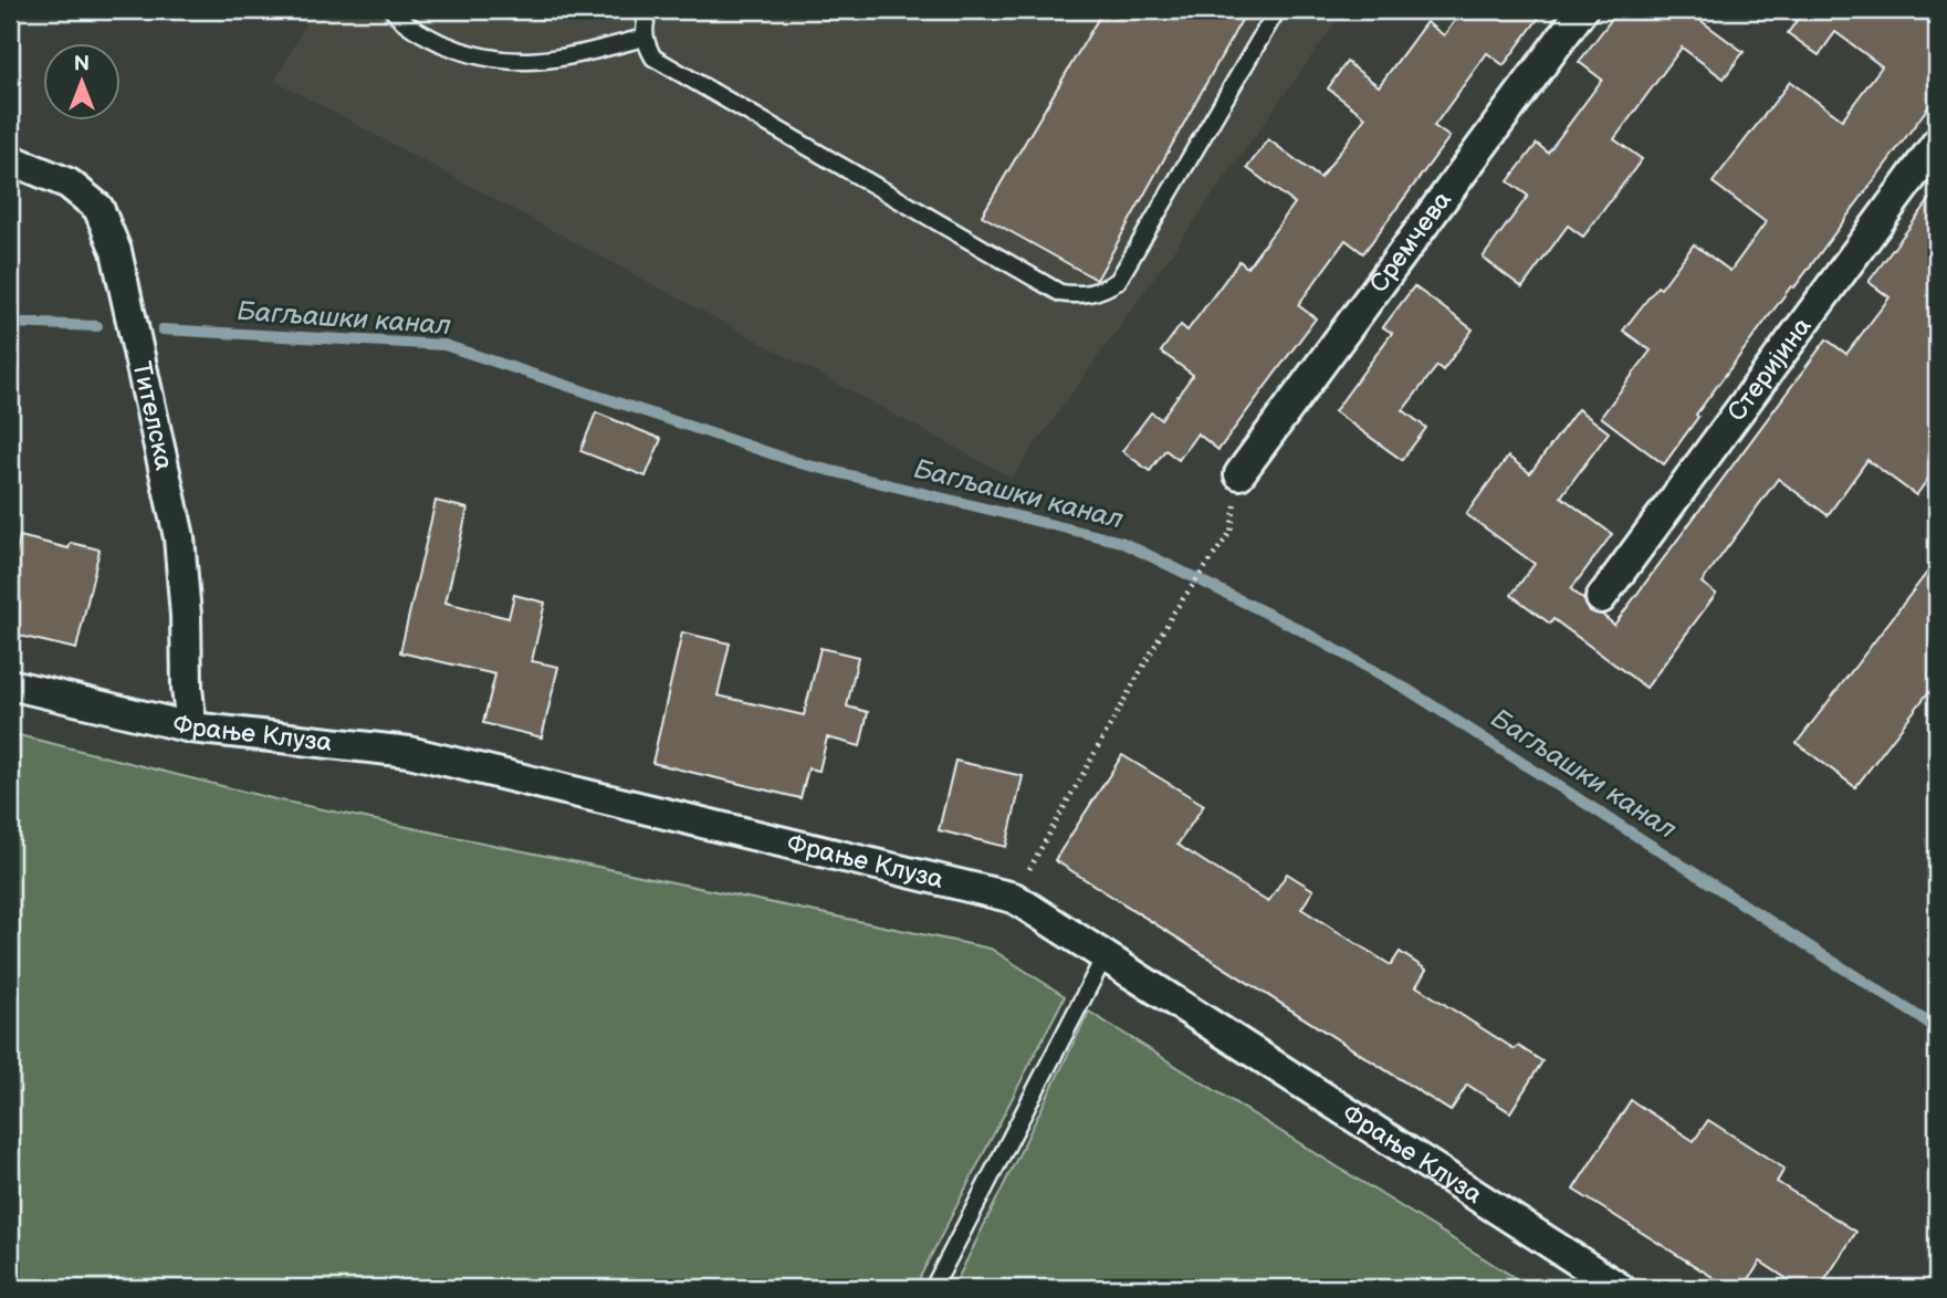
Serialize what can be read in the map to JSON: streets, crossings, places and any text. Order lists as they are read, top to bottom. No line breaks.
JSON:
{"streets":{"street":["Сремчева","Стеријина","Тителска","Фрање Клуза"]},"crossings":[["Тителска","Фрање Клуза"]],"water":["Багљашки канал"],"north":"top"}
